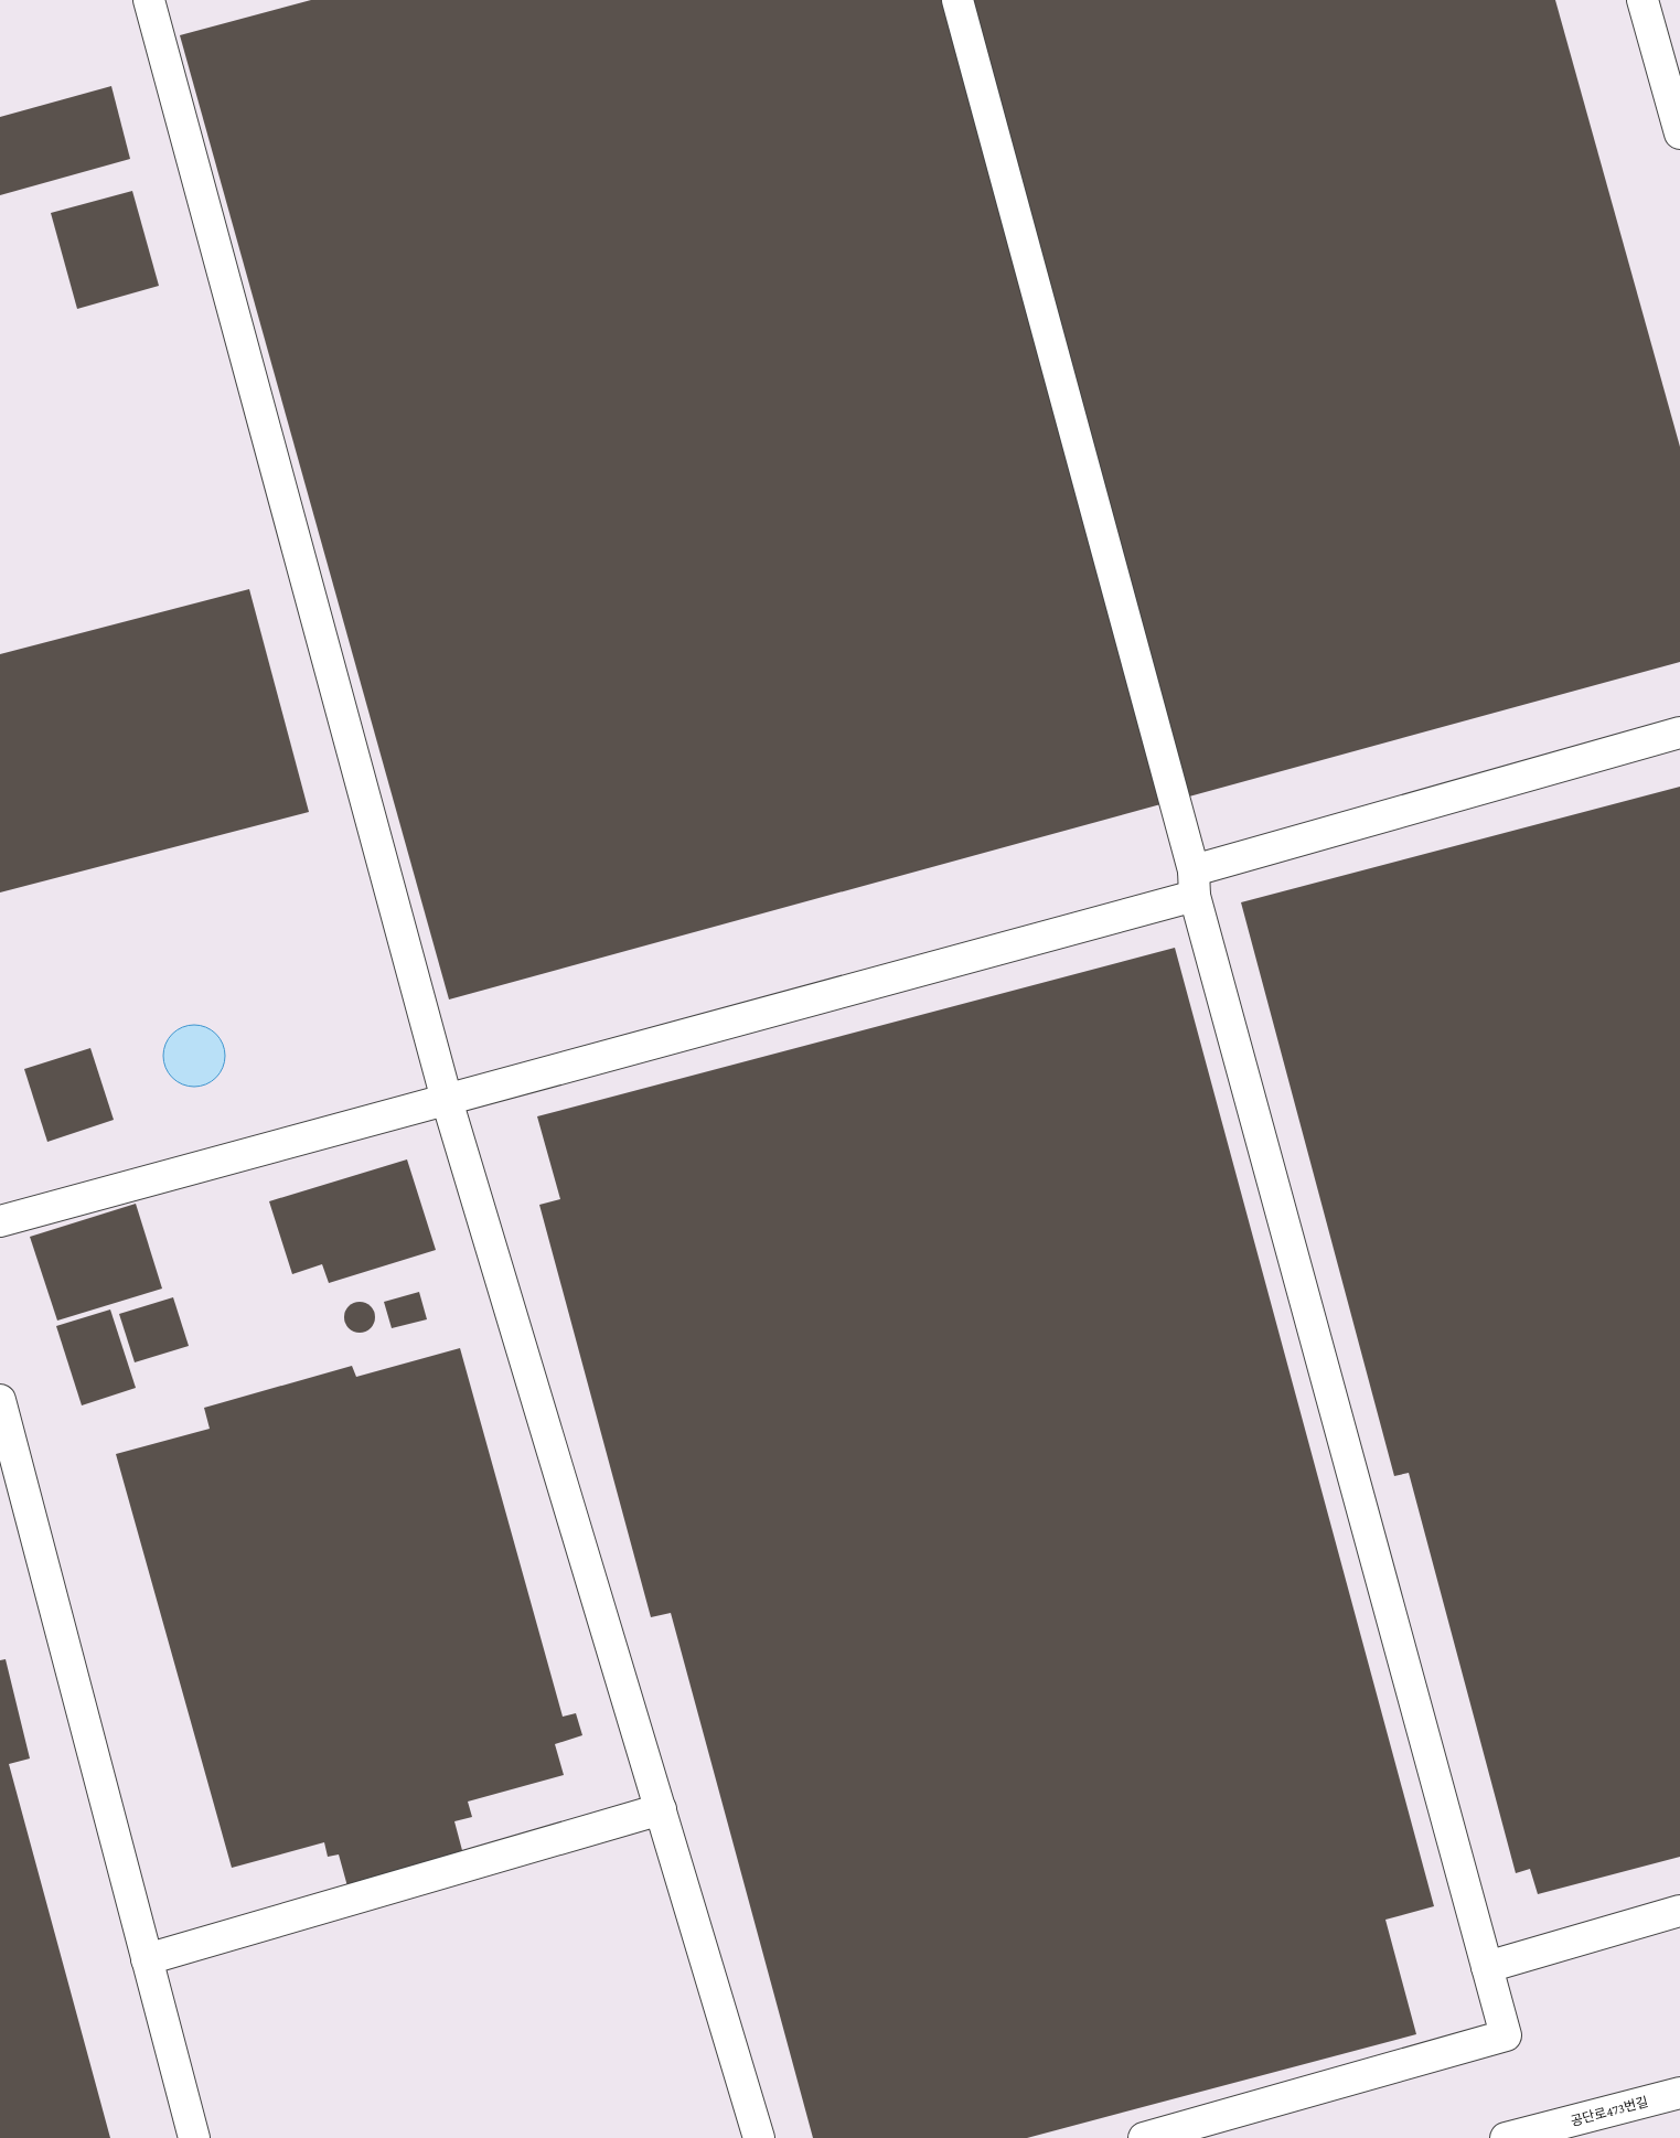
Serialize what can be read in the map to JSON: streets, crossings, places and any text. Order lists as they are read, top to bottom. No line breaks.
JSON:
{"streets":{"street":["공단로473번길"]}}
